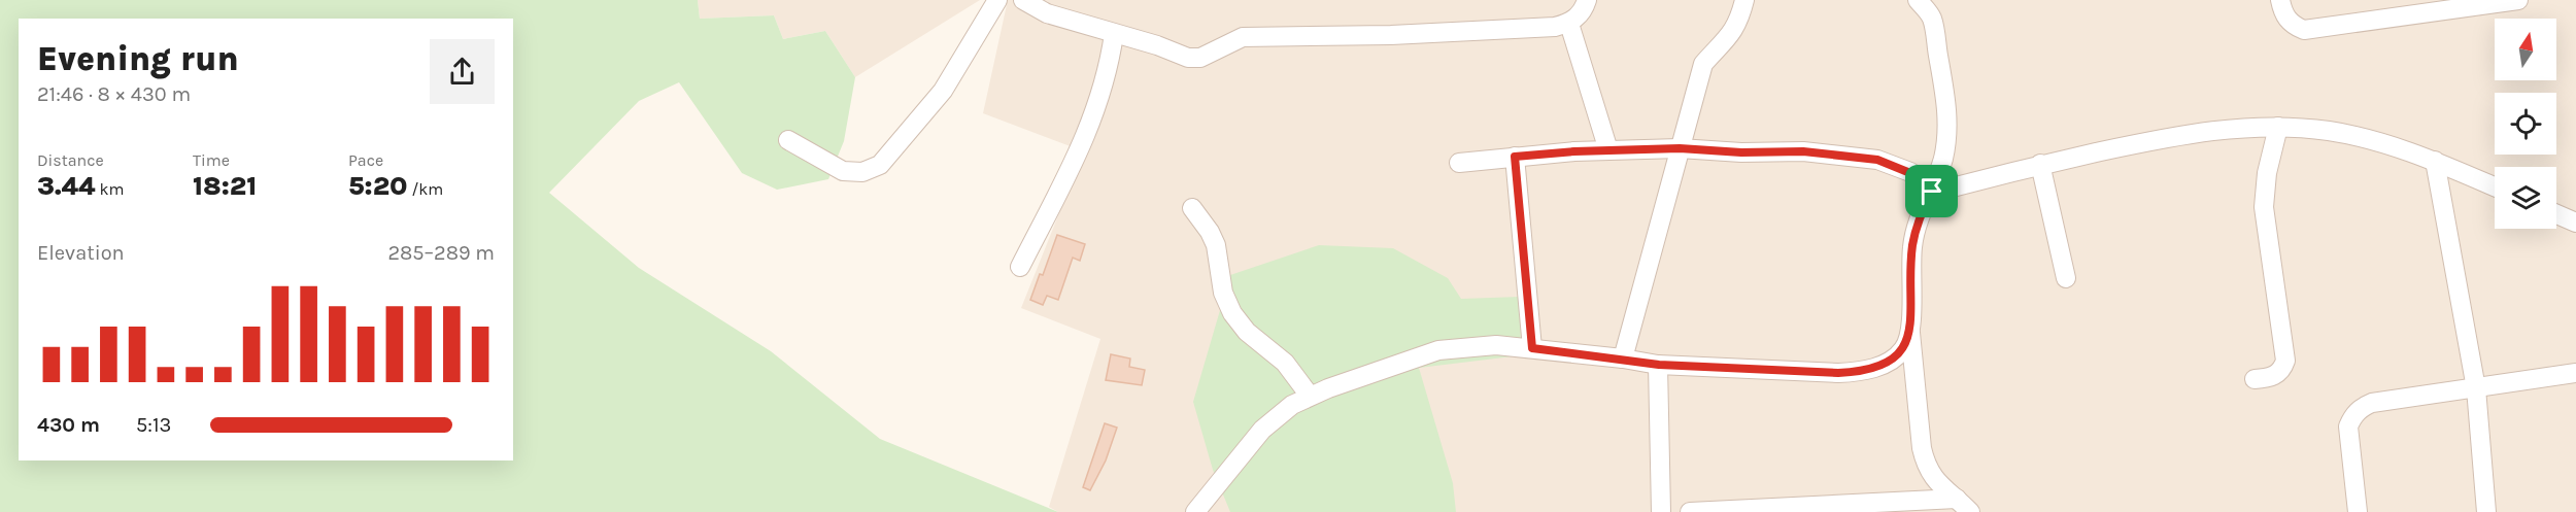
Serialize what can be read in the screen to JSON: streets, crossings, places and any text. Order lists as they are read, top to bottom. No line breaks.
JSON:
{"north":"top","page":{"heading":["Evening run","21:46 · 8 × 430 m"],"stats":[["Distance","3.44 km"],["Time","18:21"],["Pace","5:20 /km"]],"chart":["Elevation","285–289 m"],"list":[{"name":"430 m","note":"5:13"}]}}
